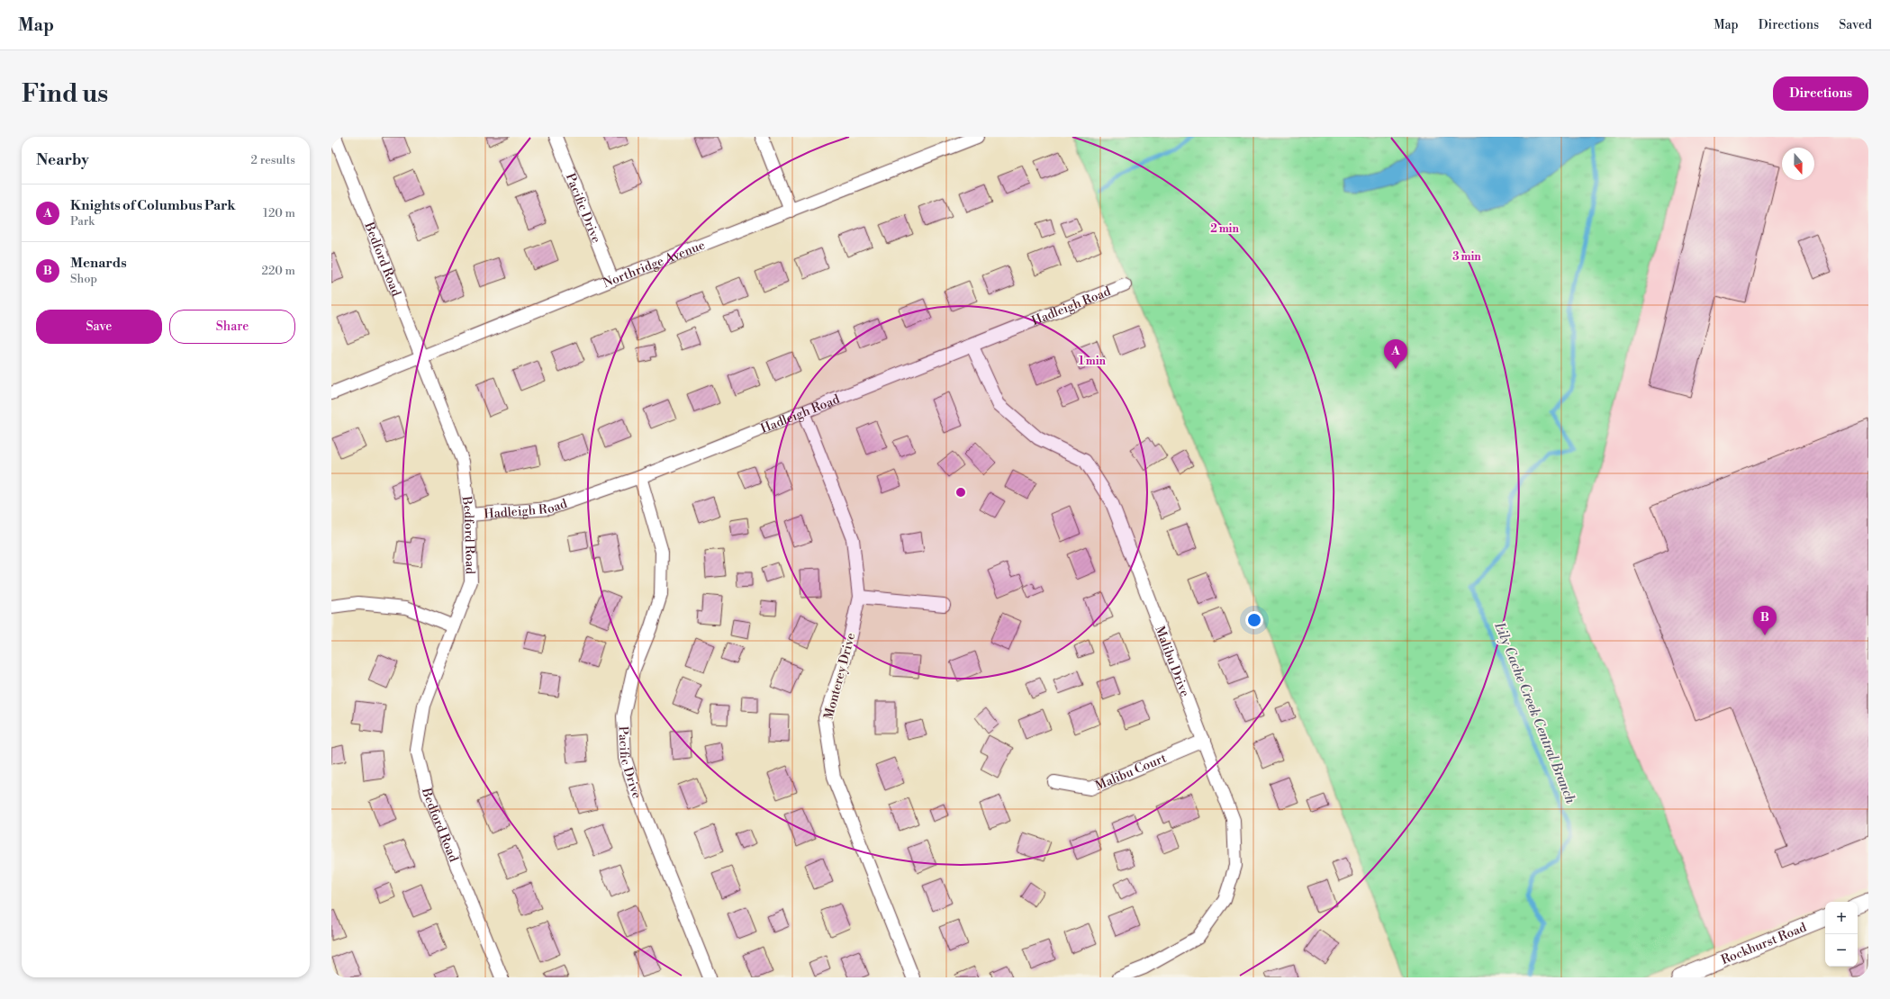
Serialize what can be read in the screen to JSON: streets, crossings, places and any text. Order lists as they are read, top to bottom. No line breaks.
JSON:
{"streets":{"street":["Pacific Drive","Bedford Road","Northridge Avenue","Hadleigh Road","Malibu Drive","Monterey Drive","Malibu Court","Rockhurst Road"]},"crossings":[["Pacific Drive","Northridge Avenue"],["Pacific Drive","Hadleigh Road"],["Bedford Road","Northridge Avenue"],["Bedford Road","Hadleigh Road"],["Hadleigh Road","Malibu Drive"],["Hadleigh Road","Monterey Drive"],["Malibu Drive","Malibu Court"]],"water":["Lily Cache Creek Central Branch"],"north":"bottom","page":{"header":"Map","nav":["Map","Directions","Saved"],"buttons":["Directions",["Save","Share"]],"title":"Find us","heading":["Nearby","2 results"],"list":[{"mark":"A","name":"Knights of Columbus Park","note":"Park","value":"120 m"},{"mark":"B","name":"Menards","note":"Shop","value":"220 m"}],"pins":["A","B"],"map_buttons":["+","−"]},"rings":["2 min","3 min","1 min"]}
